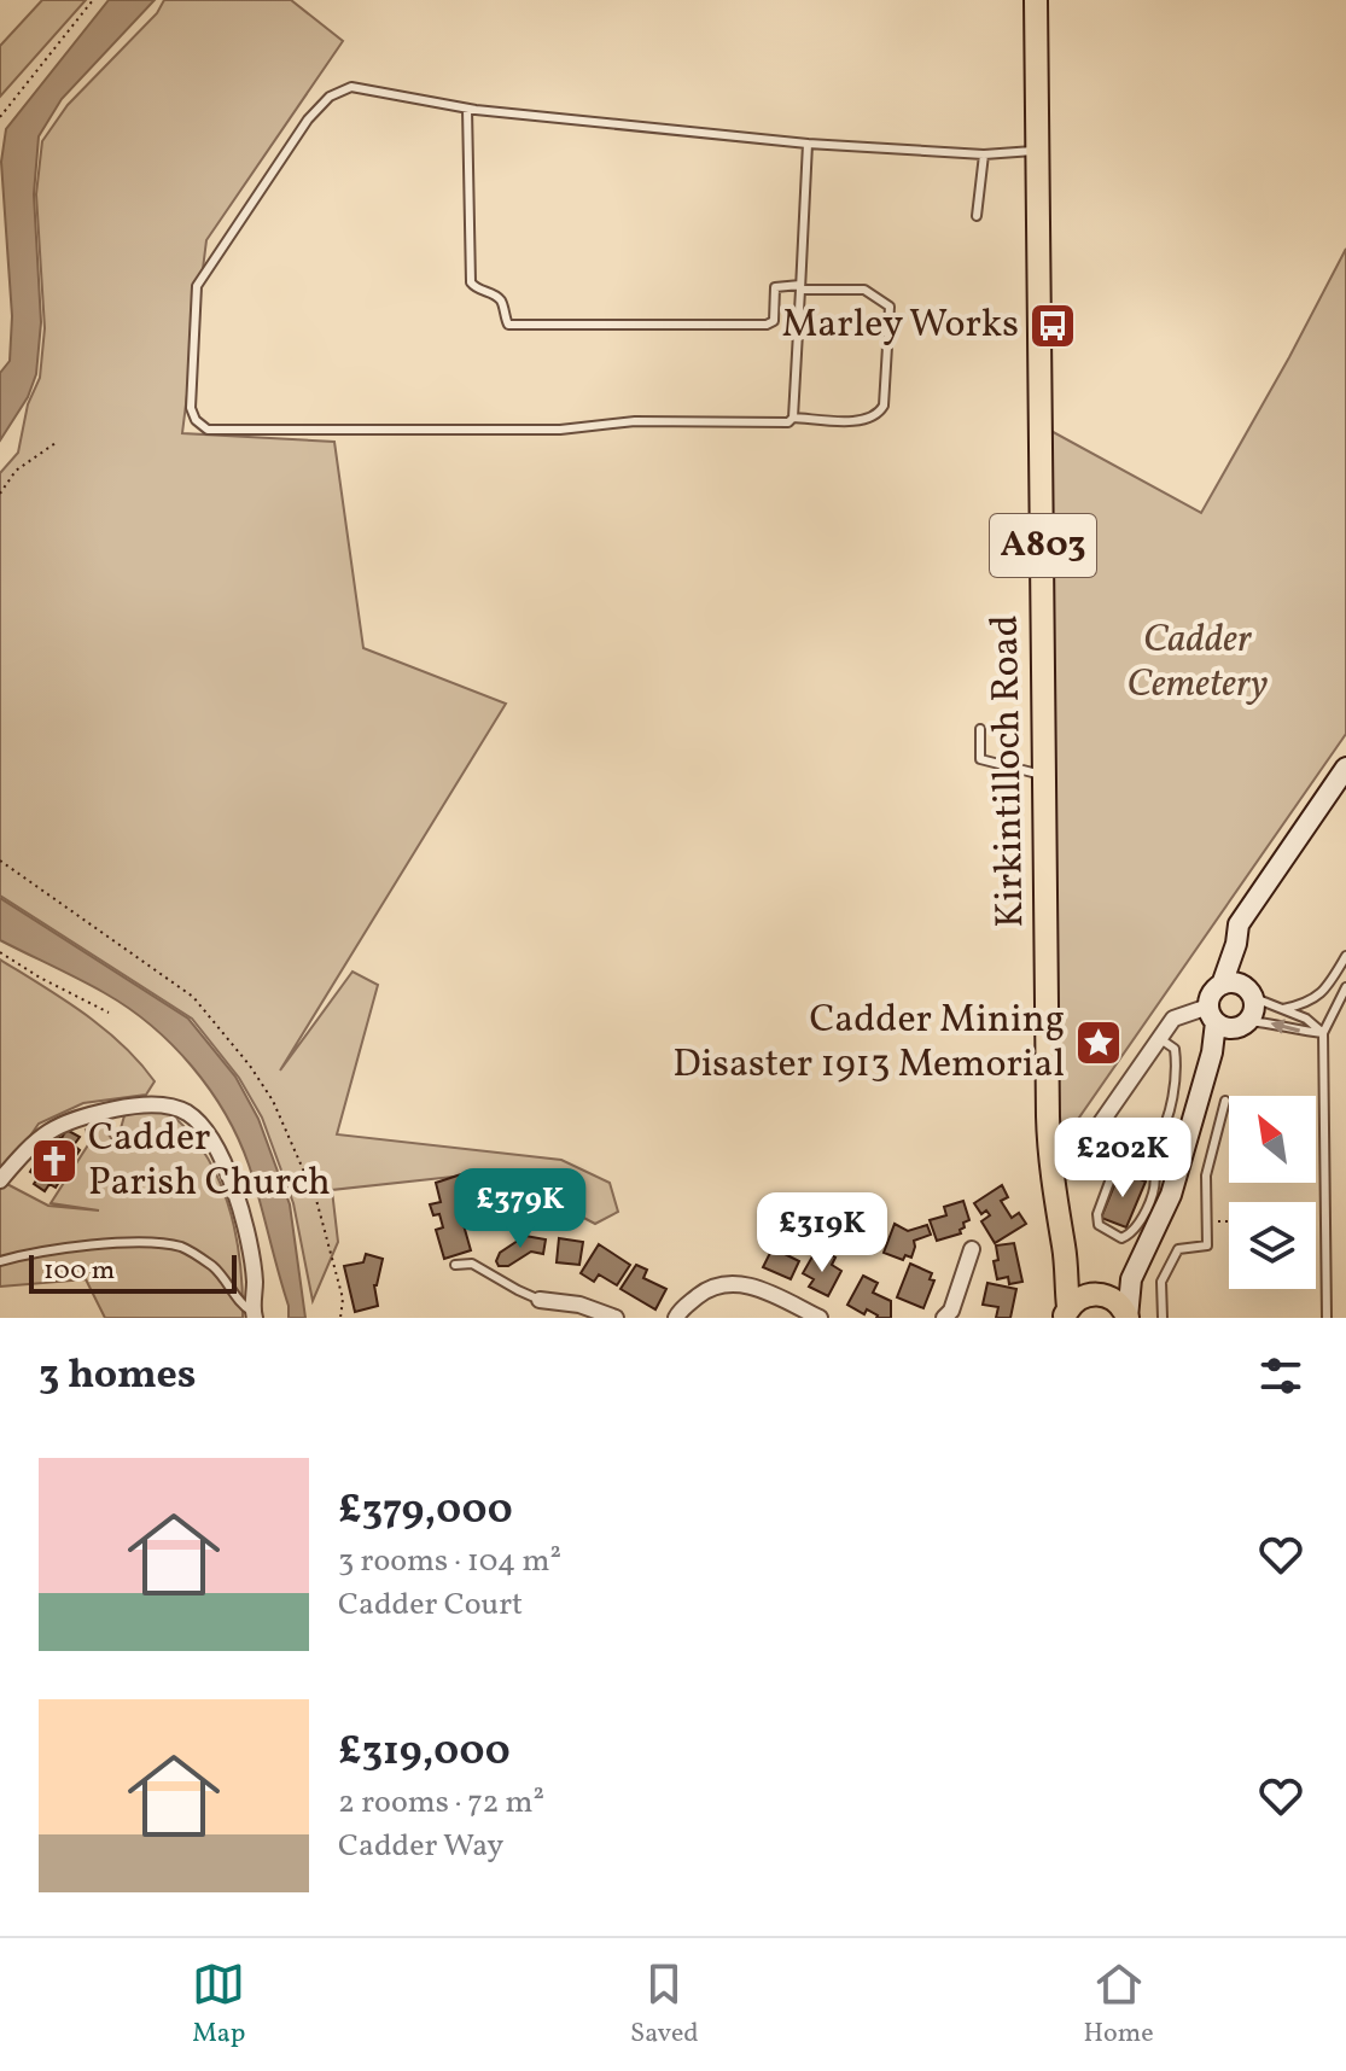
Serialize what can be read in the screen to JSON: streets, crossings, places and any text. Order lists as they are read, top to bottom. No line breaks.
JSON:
{"streets":{"main road":["A803","Kirkintilloch Road"]},"crossings":[["A803","Kirkintilloch Road"]],"parks":["Cadder Cemetery"],"places":{"bus stop":["Marley Works"],"place":["Cadder Mining Disaster 1913 Memorial"],"church":["Cadder Parish Church"]},"scale_bar":"100 m","north":"top left","page":{"price":["£202K","£379K","£319K"],"scale":"100 m","heading":"3 homes","list":[{"name":"£379,000","note":"3 rooms · 104 m² · Cadder Court"},{"name":"£319,000","note":"2 rooms · 72 m² · Cadder Way"}],"tabs":["Map","Saved","Home"]}}
